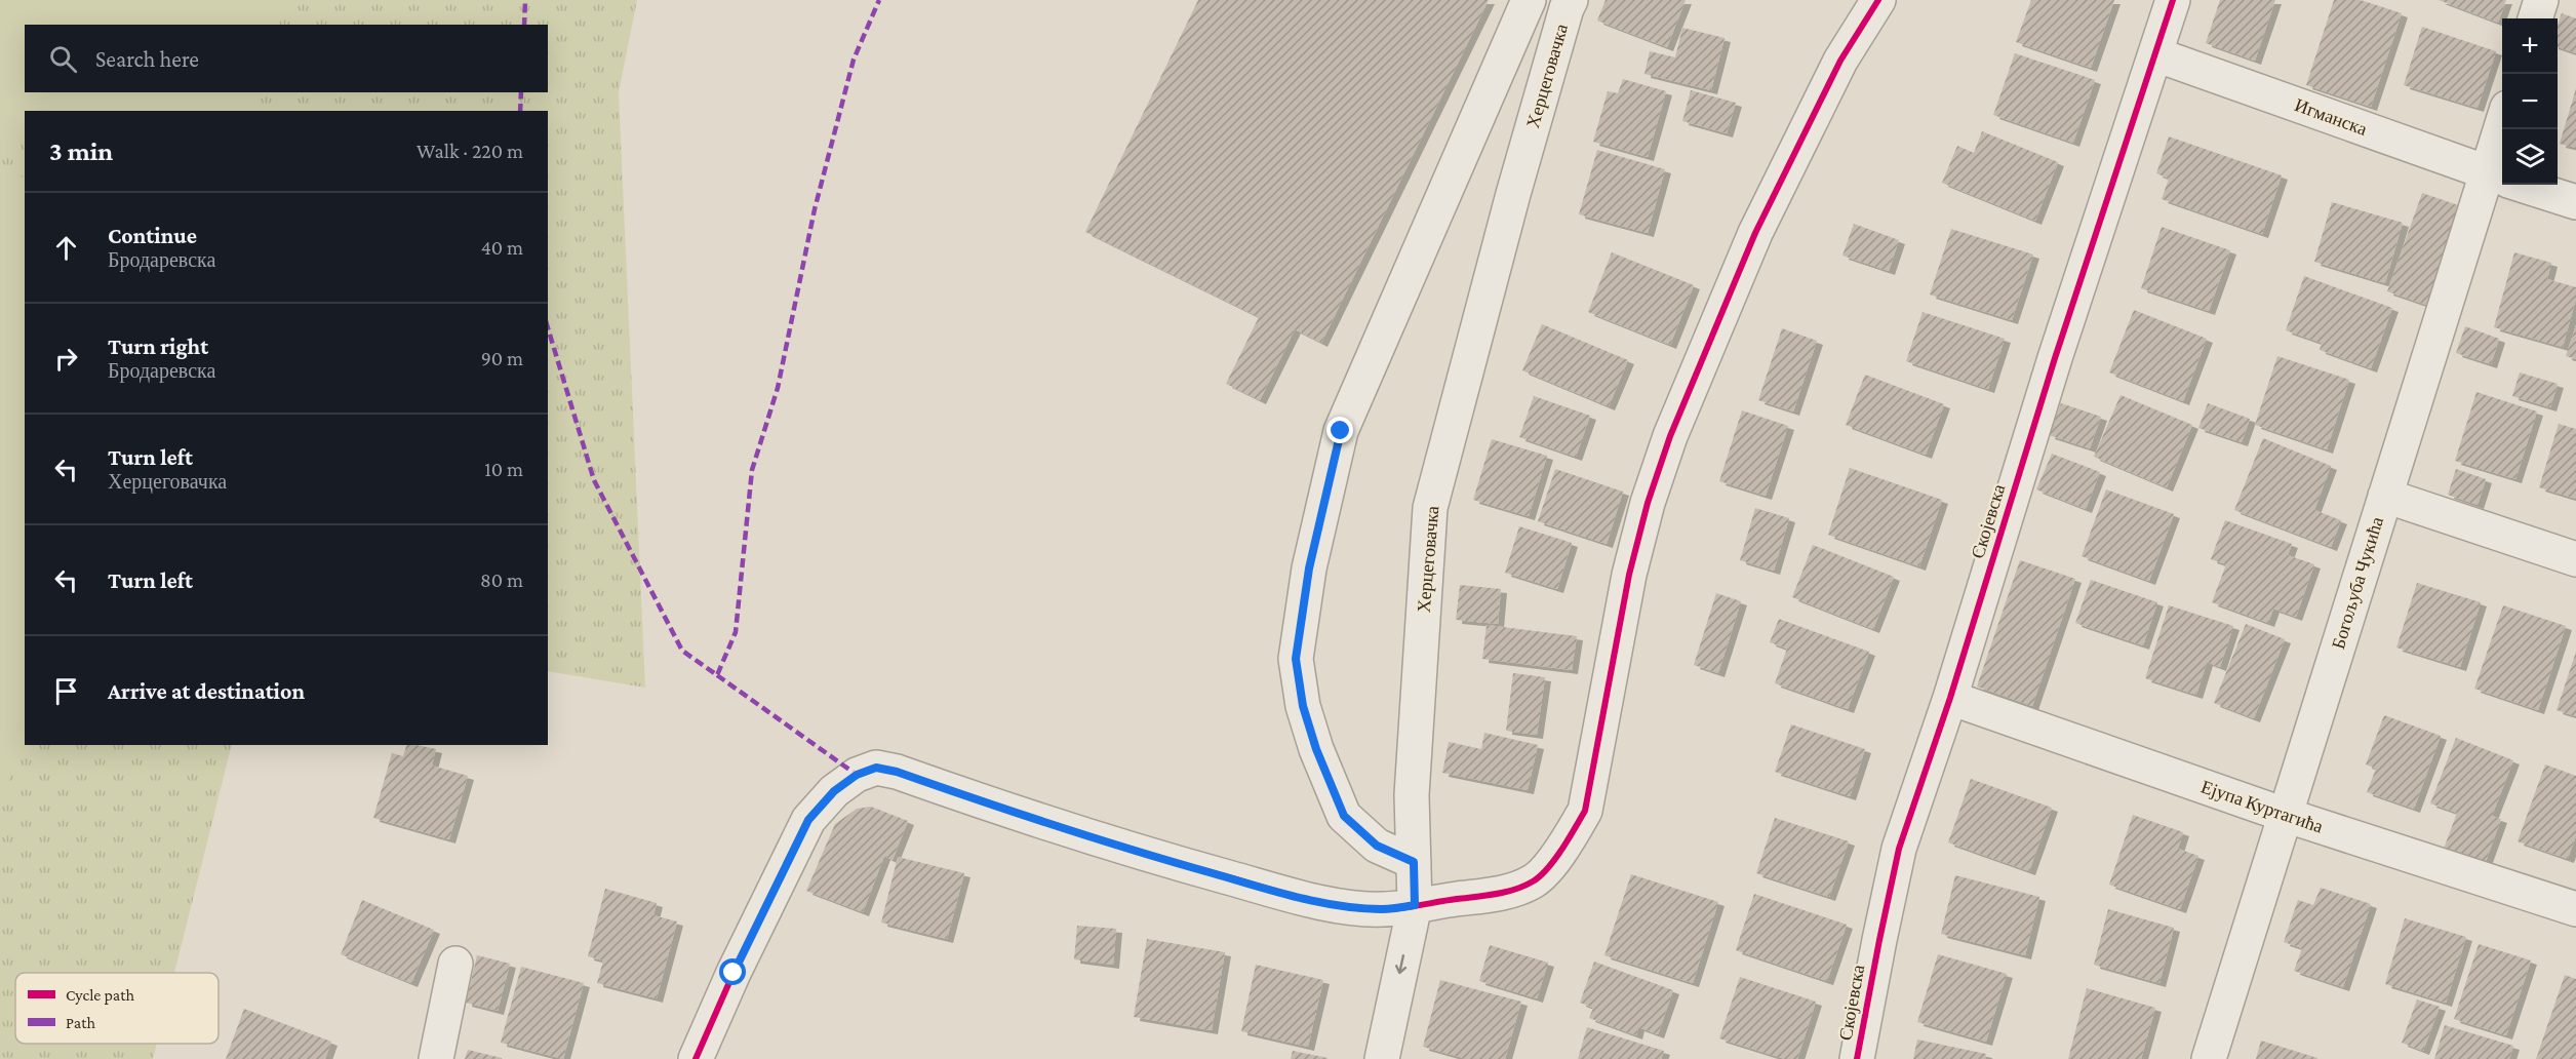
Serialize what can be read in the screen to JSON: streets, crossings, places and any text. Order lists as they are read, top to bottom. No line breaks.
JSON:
{"streets":{"street":["Херцеговачка","Игманска","Скојевска","Богољуба Чукића","Ејупа Куртагића"]},"crossings":[["Игманска","Скојевска"],["Игманска","Богољуба Чукића"],["Скојевска","Ејупа Куртагића"],["Богољуба Чукића","Ејупа Куртагића"]],"legend":["Cycle path","Path"],"page":{"map_buttons":["+","−"],"search":"Search here","heading":["3 min","Walk · 220 m"],"list":[["Continue","Бродаревска","40 m"],["Turn right","Бродаревска","90 m"],["Turn left","Херцеговачка","10 m"],["Turn left","80 m"],"Arrive at destination"]}}
